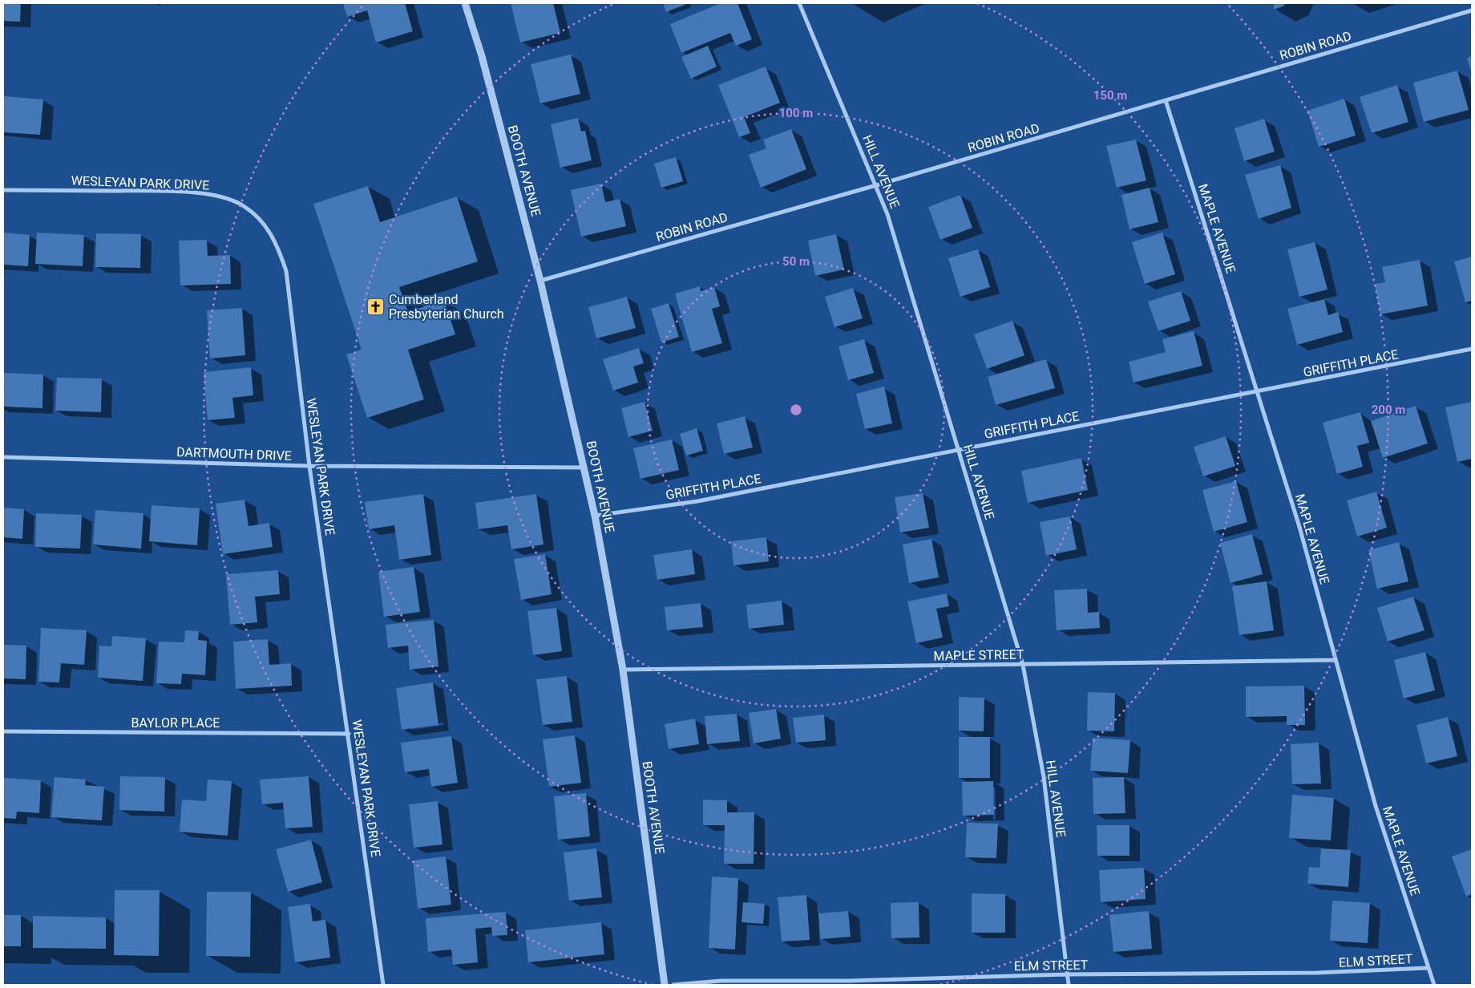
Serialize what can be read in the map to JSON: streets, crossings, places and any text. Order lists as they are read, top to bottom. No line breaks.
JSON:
{"streets":{"street":["ROBIN ROAD","BOOTH AVENUE","HILL AVENUE","WESLEYAN PARK DRIVE","MAPLE AVENUE","GRIFFITH PLACE","DARTMOUTH DRIVE","MAPLE STREET","BAYLOR PLACE","ELM STREET"]},"crossings":[["ROBIN ROAD","BOOTH AVENUE"],["ROBIN ROAD","HILL AVENUE"],["ROBIN ROAD","MAPLE AVENUE"],["BOOTH AVENUE","GRIFFITH PLACE"],["BOOTH AVENUE","DARTMOUTH DRIVE"],["BOOTH AVENUE","MAPLE STREET"],["HILL AVENUE","GRIFFITH PLACE"],["HILL AVENUE","MAPLE STREET"],["HILL AVENUE","ELM STREET"],["WESLEYAN PARK DRIVE","DARTMOUTH DRIVE"],["WESLEYAN PARK DRIVE","BAYLOR PLACE"],["MAPLE AVENUE","GRIFFITH PLACE"],["MAPLE AVENUE","MAPLE STREET"],["MAPLE AVENUE","ELM STREET"]],"places":{"church":["Cumberland Presbyterian Church"]},"rings":["150 m","100 m","50 m","200 m"]}
